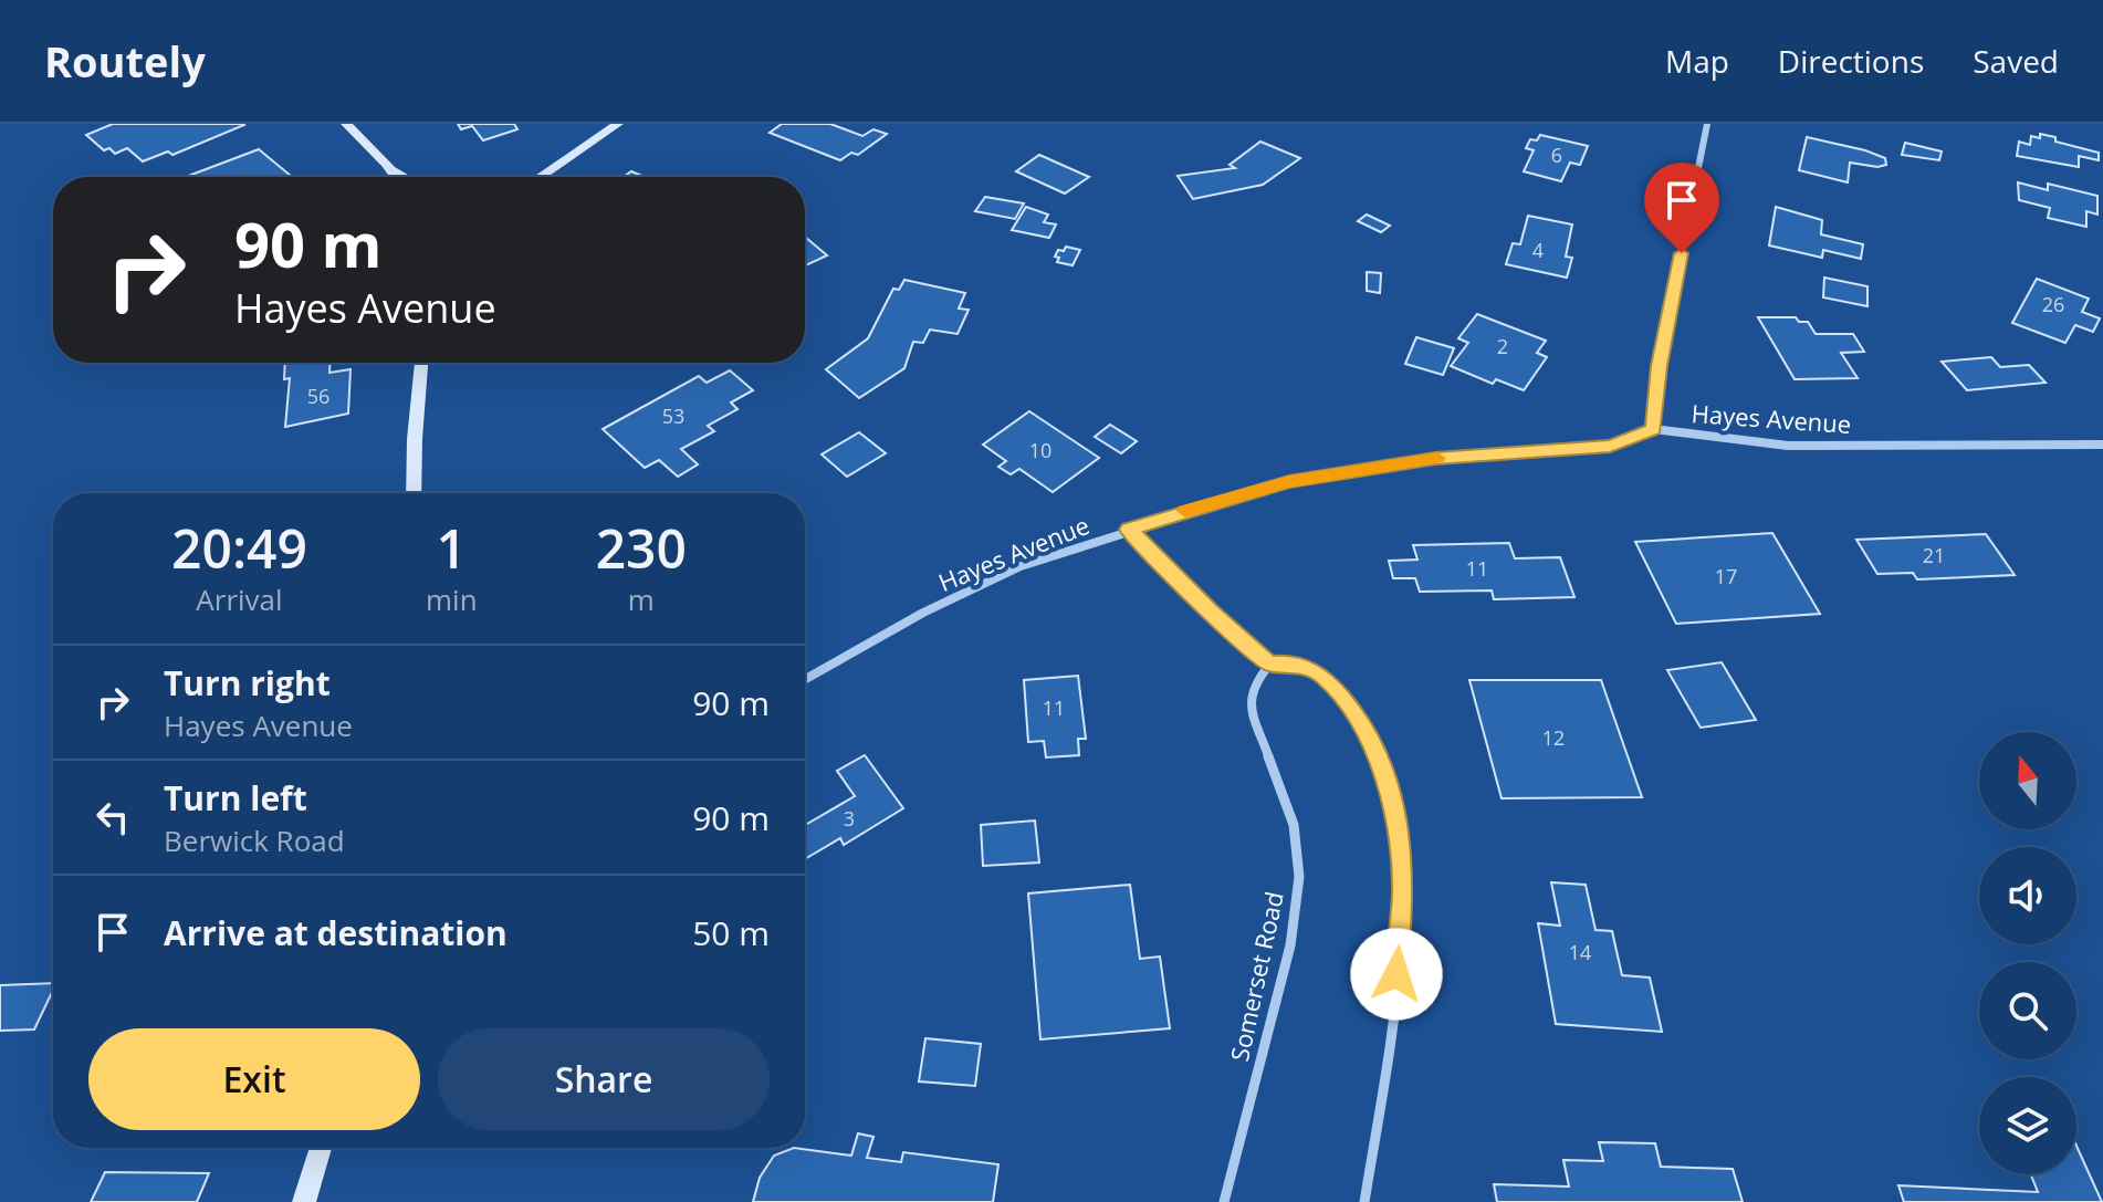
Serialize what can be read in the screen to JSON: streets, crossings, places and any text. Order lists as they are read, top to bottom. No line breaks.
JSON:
{"streets":{"street":["Hayes Avenue","Somerset Road"]},"house_numbers":["6","4","26","2","56","53","10","21","11","17","11","12","3","14"],"north":"top","page":{"header":"Routely","nav":["Map","Directions","Saved"],"turn":["90 m","Hayes Avenue"],"eta":["20:49","Arrival","1","min","230","m"],"list":[{"name":"Turn right","note":"Hayes Avenue","value":"90 m"},{"name":"Turn left","note":"Berwick Road","value":"90 m"},{"name":"Arrive at destination","value":"50 m"}],"buttons":["Exit","Share"]}}
